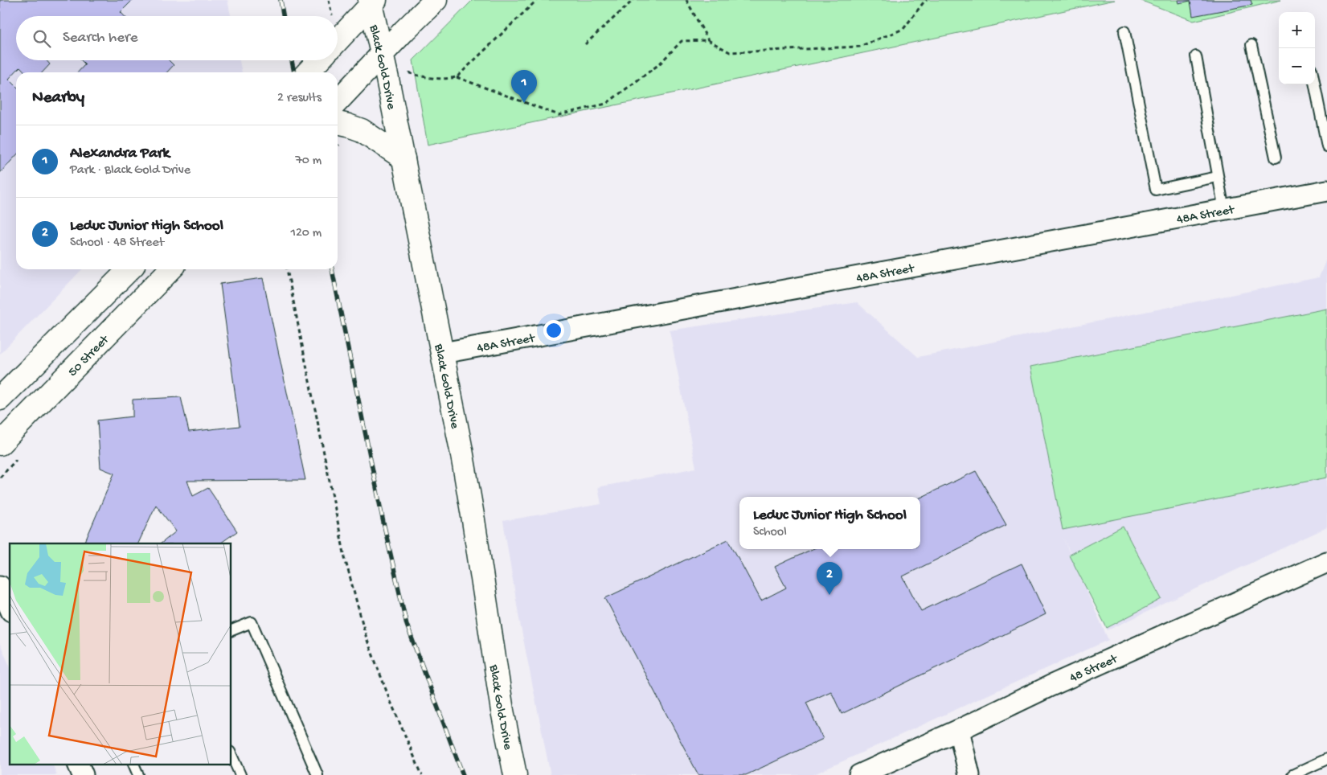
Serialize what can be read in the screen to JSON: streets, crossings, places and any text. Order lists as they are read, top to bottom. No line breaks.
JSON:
{"streets":{"main road":["Black Gold Drive","50 Street"],"street":["48A Street","48 Street"]},"crossings":[["Black Gold Drive","48A Street"]],"page":{"map_buttons":["+","−"],"search":"Search here","pins":["1","2"],"heading":["Nearby","2 results"],"list":[{"mark":"1","name":"Alexandra Park","note":"Park · Black Gold Drive","value":"70 m"},{"mark":"2","name":"Leduc Junior High School","note":"School · 48 Street","value":"120 m"}],"popup":["Leduc Junior High School","School"]}}
